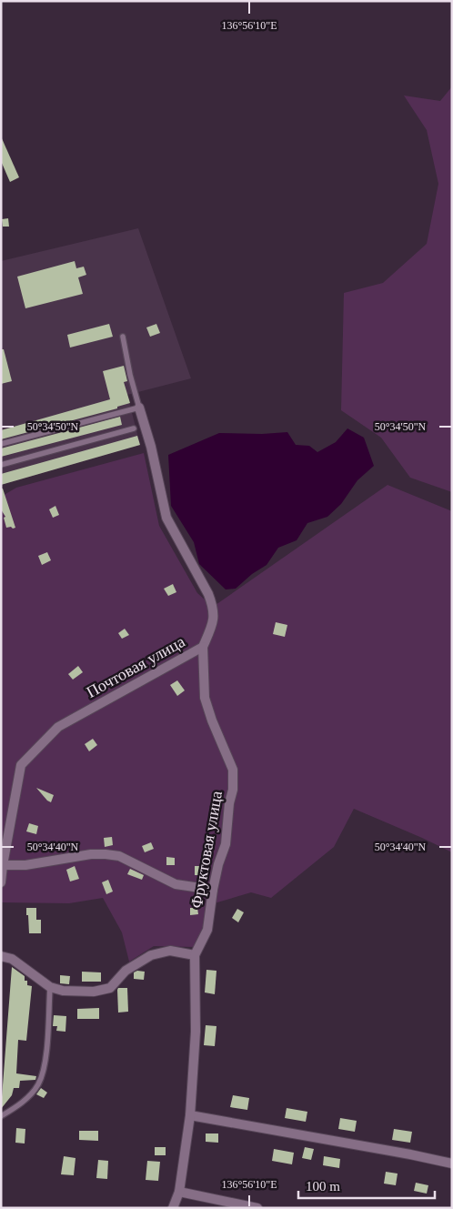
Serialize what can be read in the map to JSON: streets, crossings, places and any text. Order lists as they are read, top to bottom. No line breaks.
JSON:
{"streets":{"street":["Почтовая улица","Фруктовая улица"]},"crossings":[["Почтовая улица","Фруктовая улица"]],"scale_bar":"100 m","coordinates":["136°56'10\"E","50°34'50\"N","50°34'40\"N"]}
